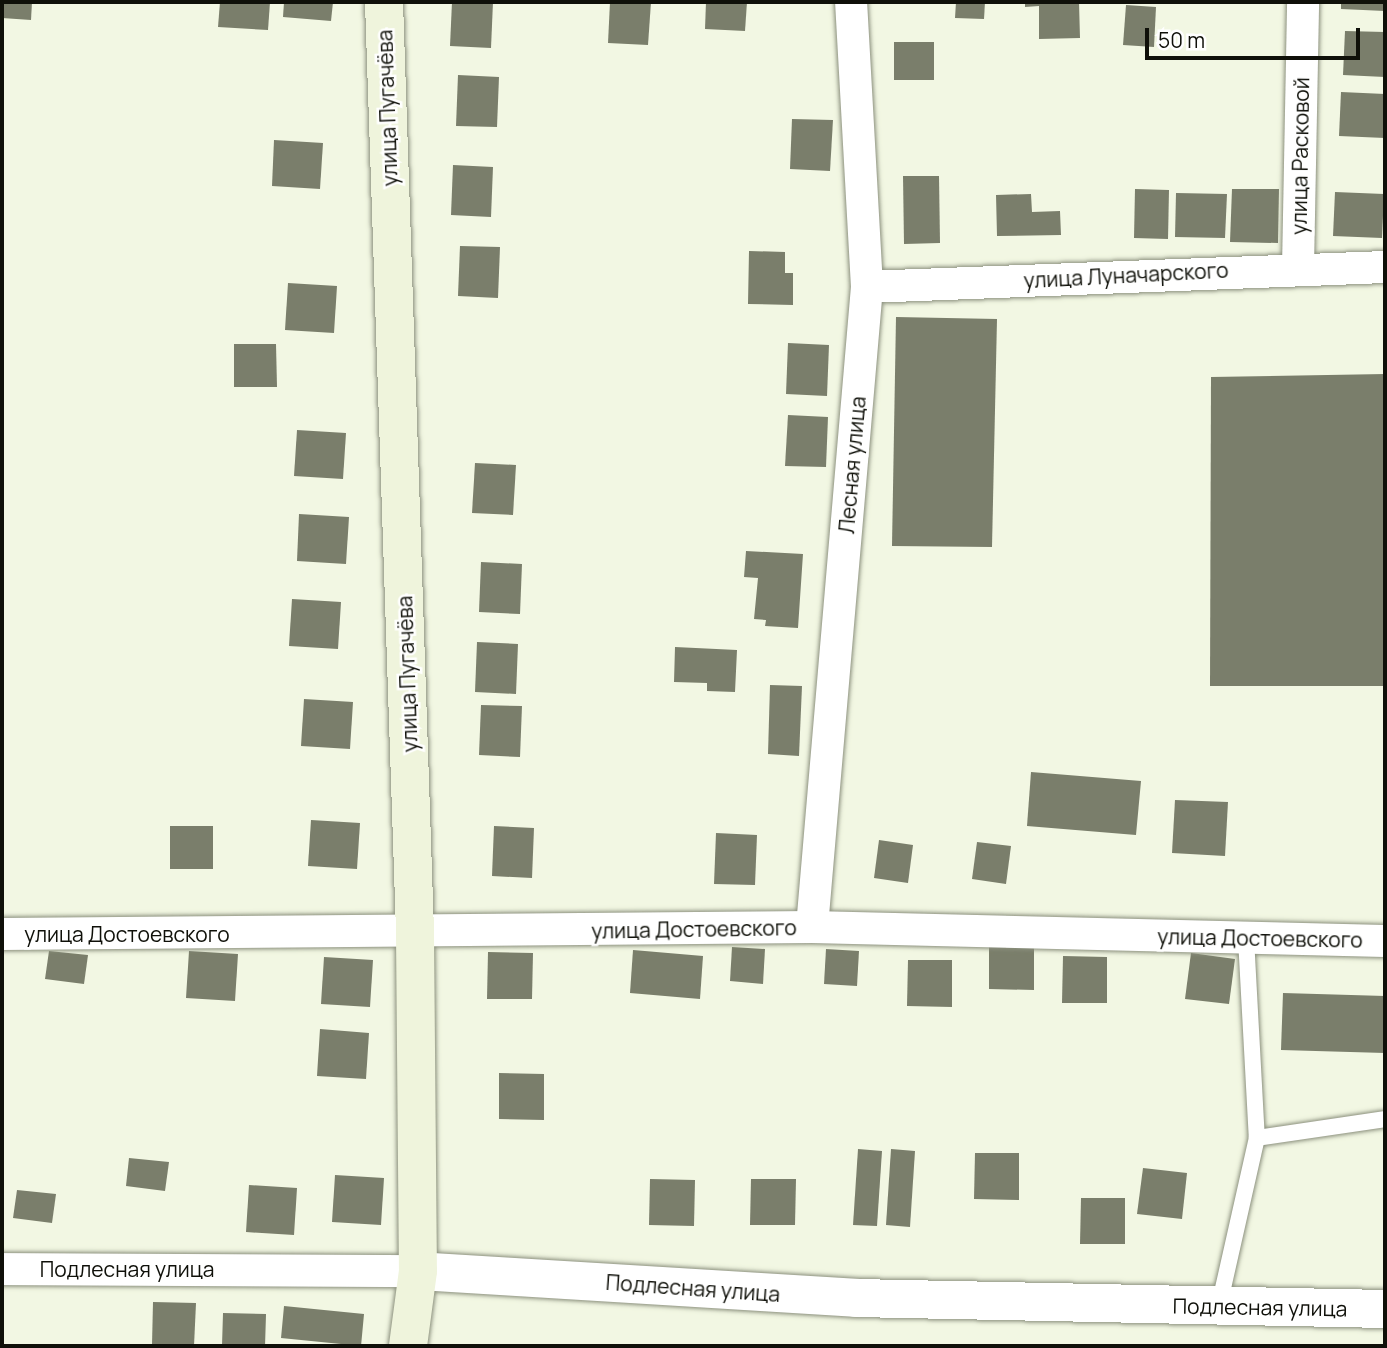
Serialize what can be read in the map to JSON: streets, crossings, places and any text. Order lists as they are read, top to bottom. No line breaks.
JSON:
{"streets":{"main road":["улица Пугачёва"],"street":["улица Расковой","улица Луначарского","Лесная улица","улица Достоевского","Подлесная улица"]},"crossings":[["улица Пугачёва","улица Достоевского"],["улица Пугачёва","Подлесная улица"],["улица Расковой","улица Луначарского"],["улица Луначарского","Лесная улица"],["Лесная улица","улица Достоевского"]],"scale_bar":"50 m"}
